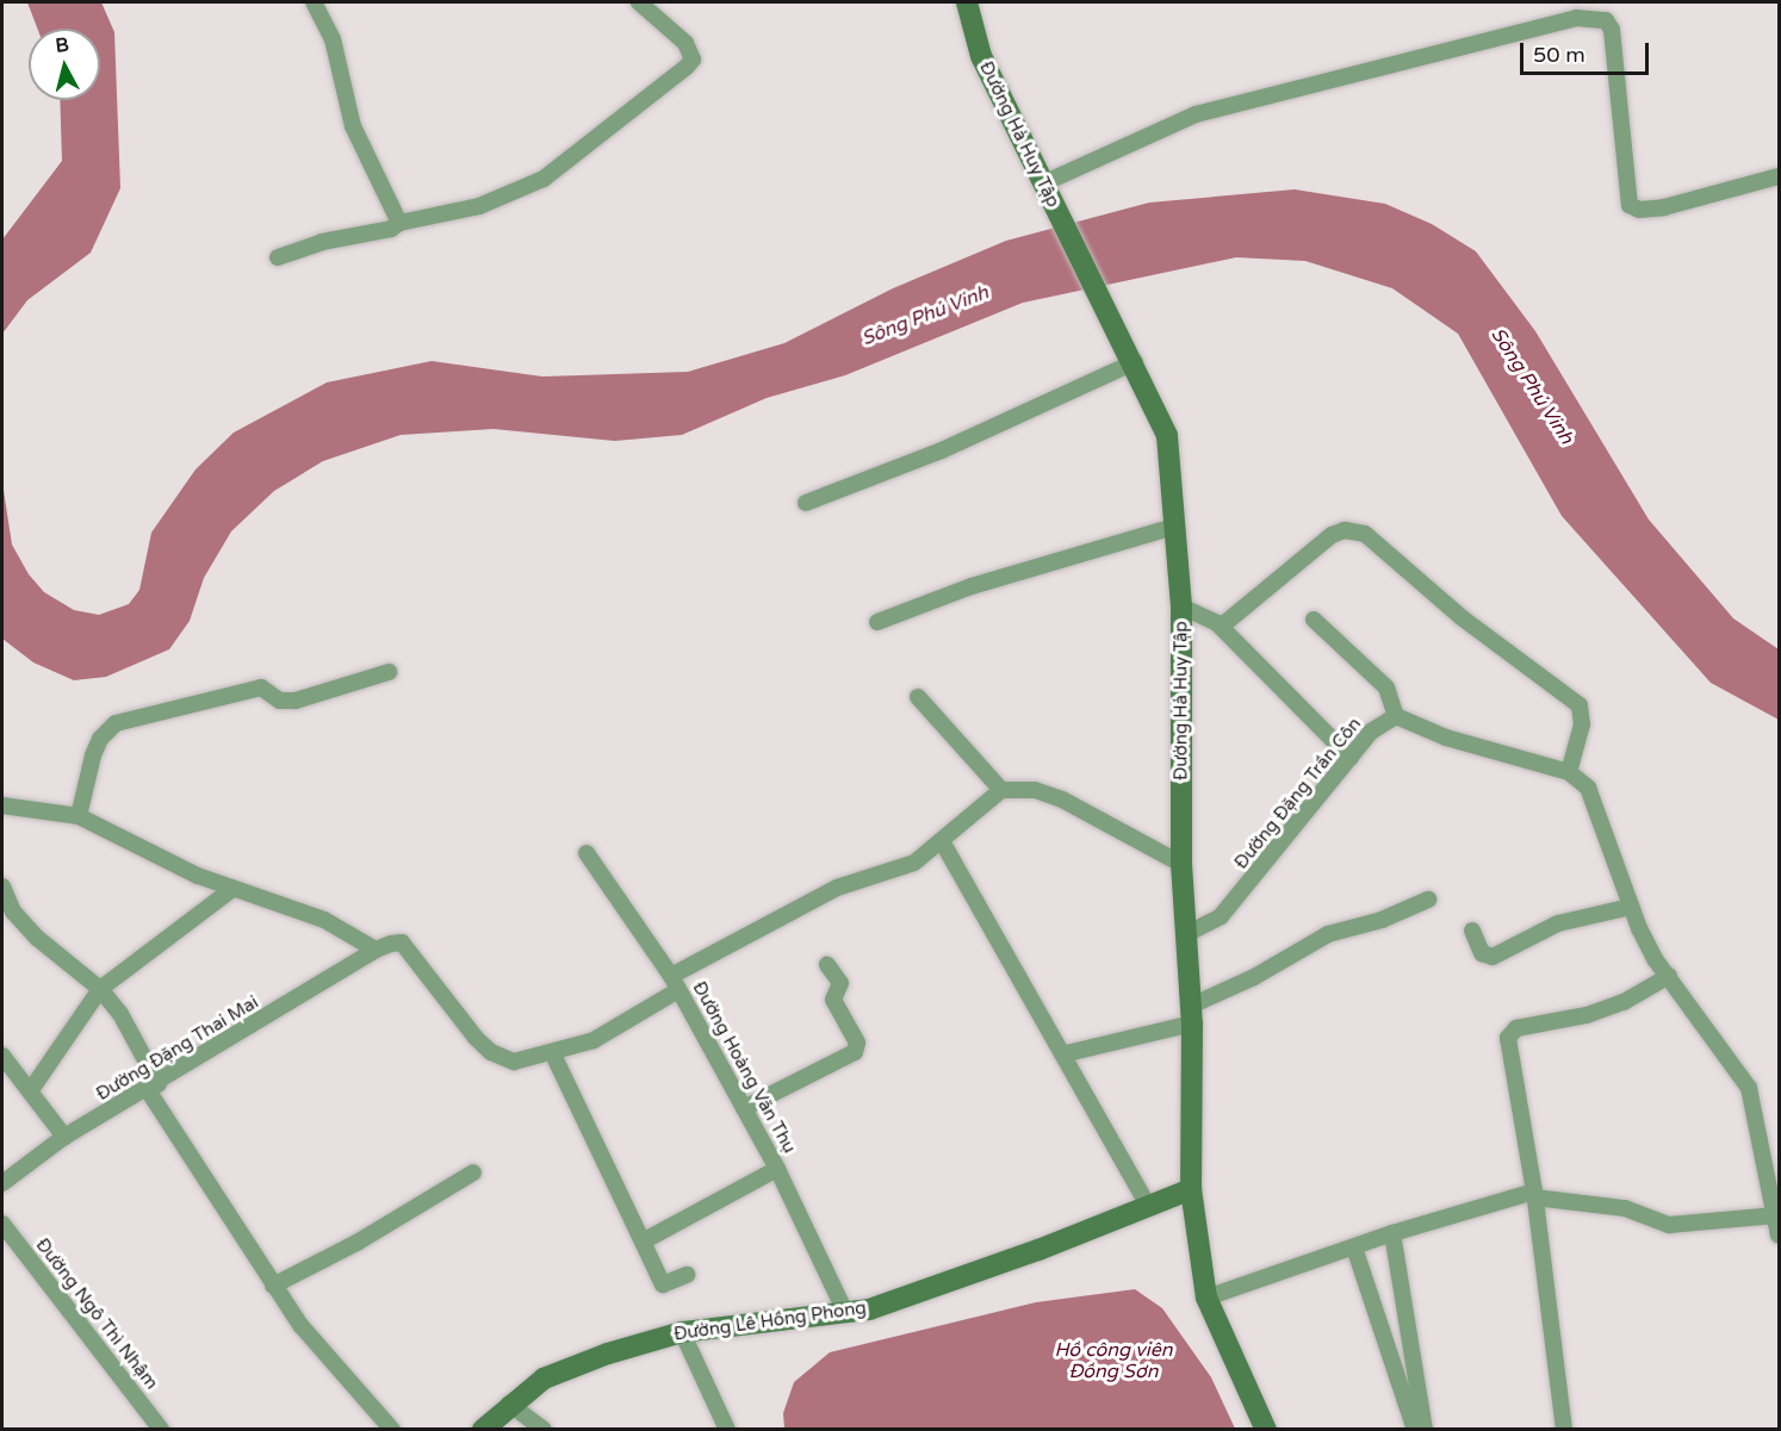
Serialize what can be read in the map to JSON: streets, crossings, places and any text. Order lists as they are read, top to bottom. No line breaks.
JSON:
{"streets":{"main road":["Đường Hà Huy Tập","Đường Lê Hồng Phong"],"street":["Đường Đặng Trần Côn","Đường Đặng Thai Mai","Đường Hoàng Văn Thụ","Đường Ngô Thì Nhậm"]},"crossings":[["Đường Hà Huy Tập","Đường Đặng Trần Côn"],["Đường Hà Huy Tập","Đường Lê Hồng Phong"],["Đường Hoàng Văn Thụ","Đường Lê Hồng Phong"]],"water":["Sông Phú Vinh","Hồ công viên Đồng Sơn"],"scale_bar":"50 m","north":"top"}
